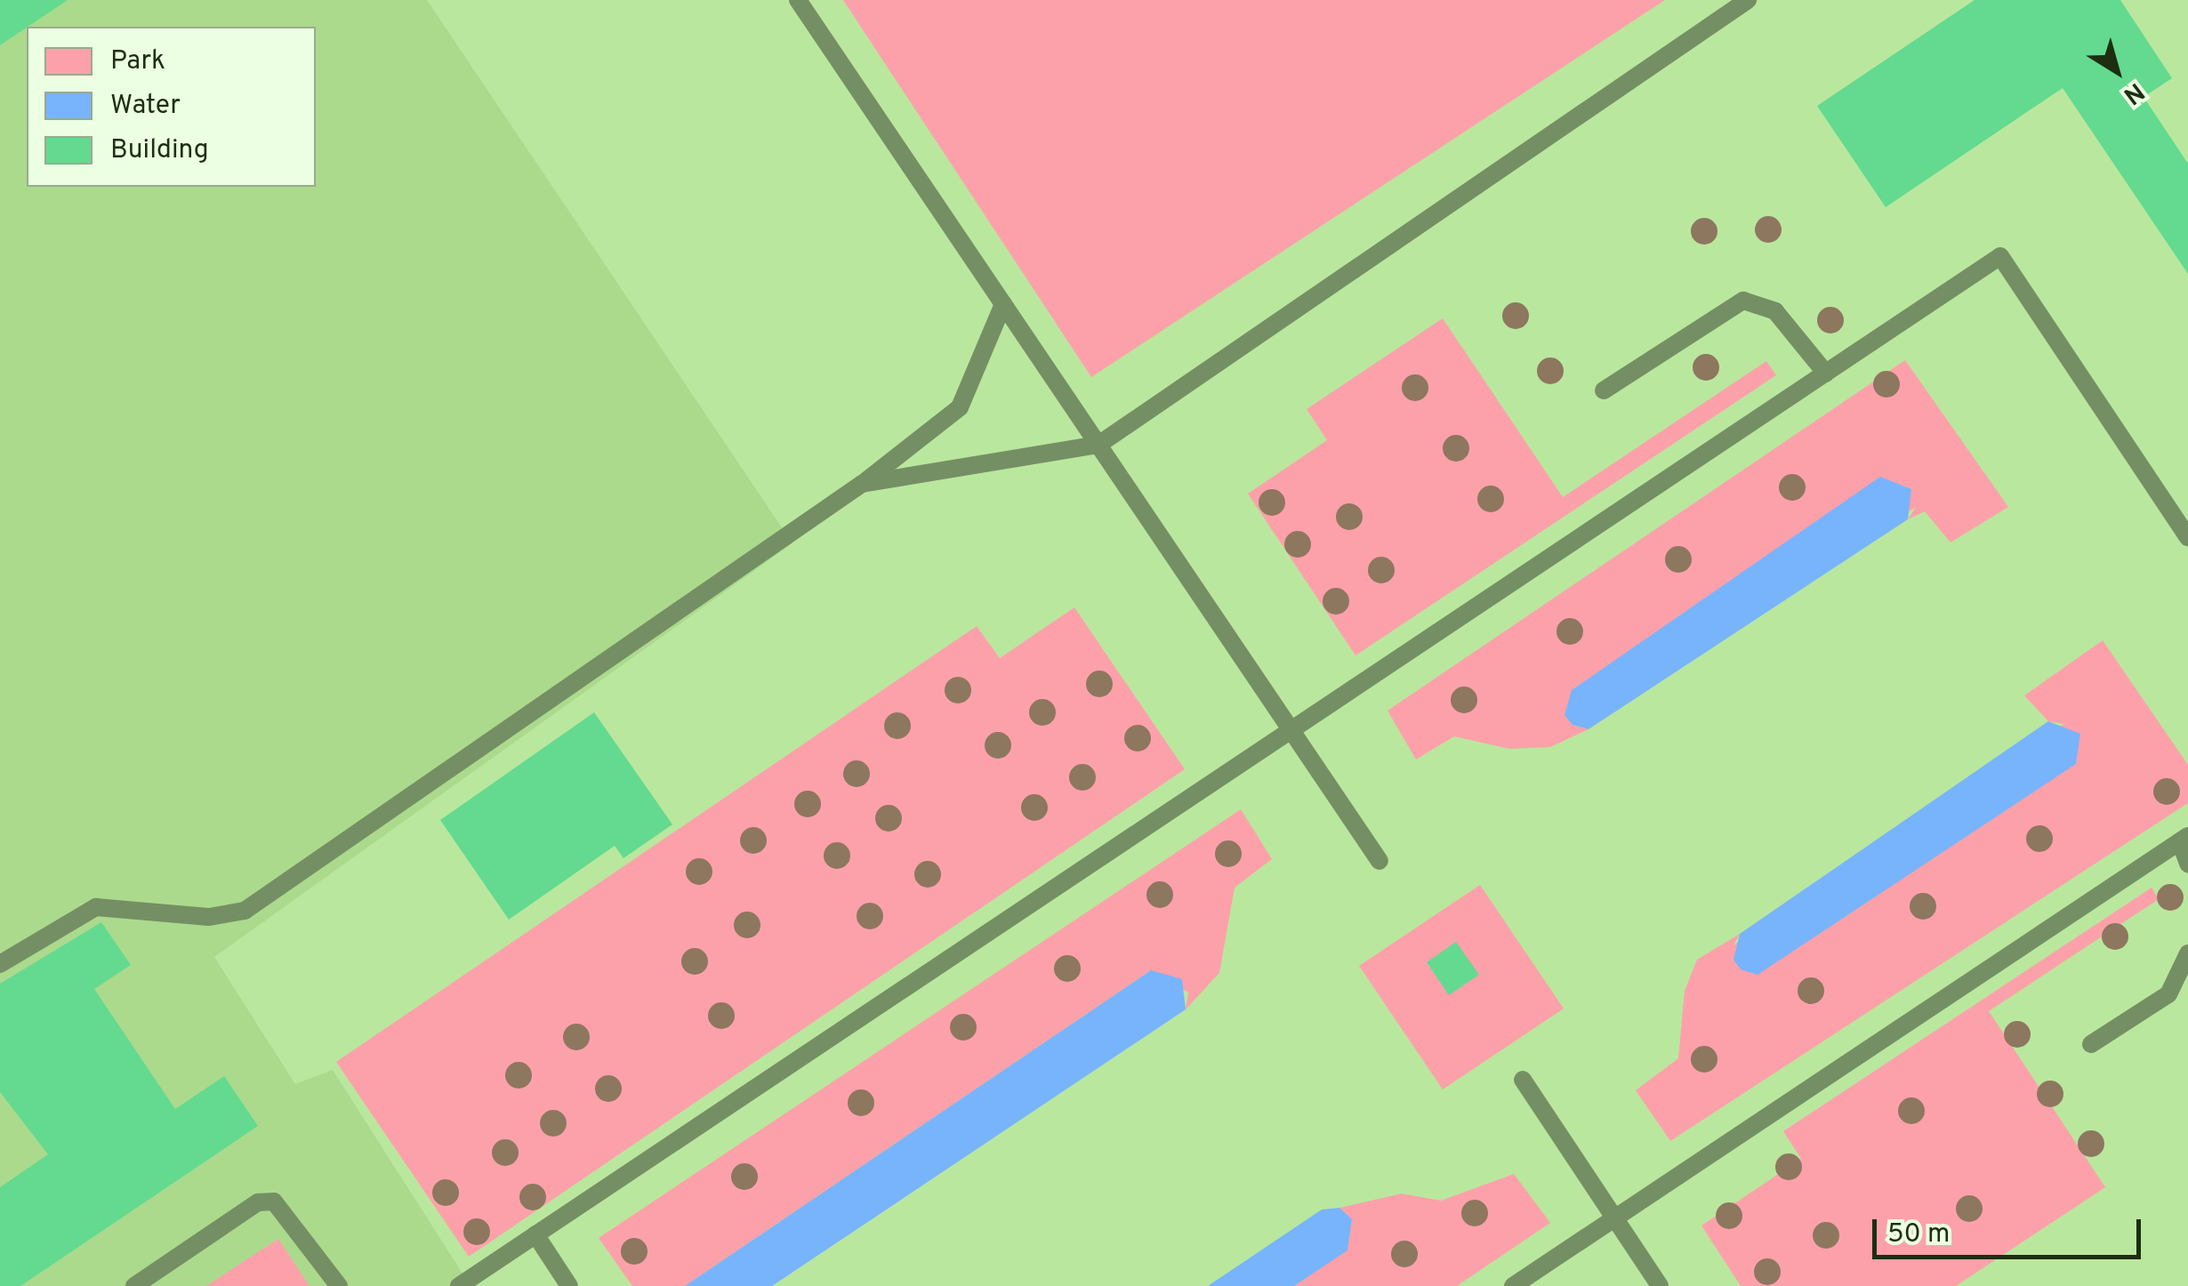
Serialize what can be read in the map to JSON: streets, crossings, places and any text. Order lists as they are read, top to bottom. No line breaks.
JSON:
{"legend":["Park","Water","Building"],"scale_bar":"50 m","north":"bottom right"}
